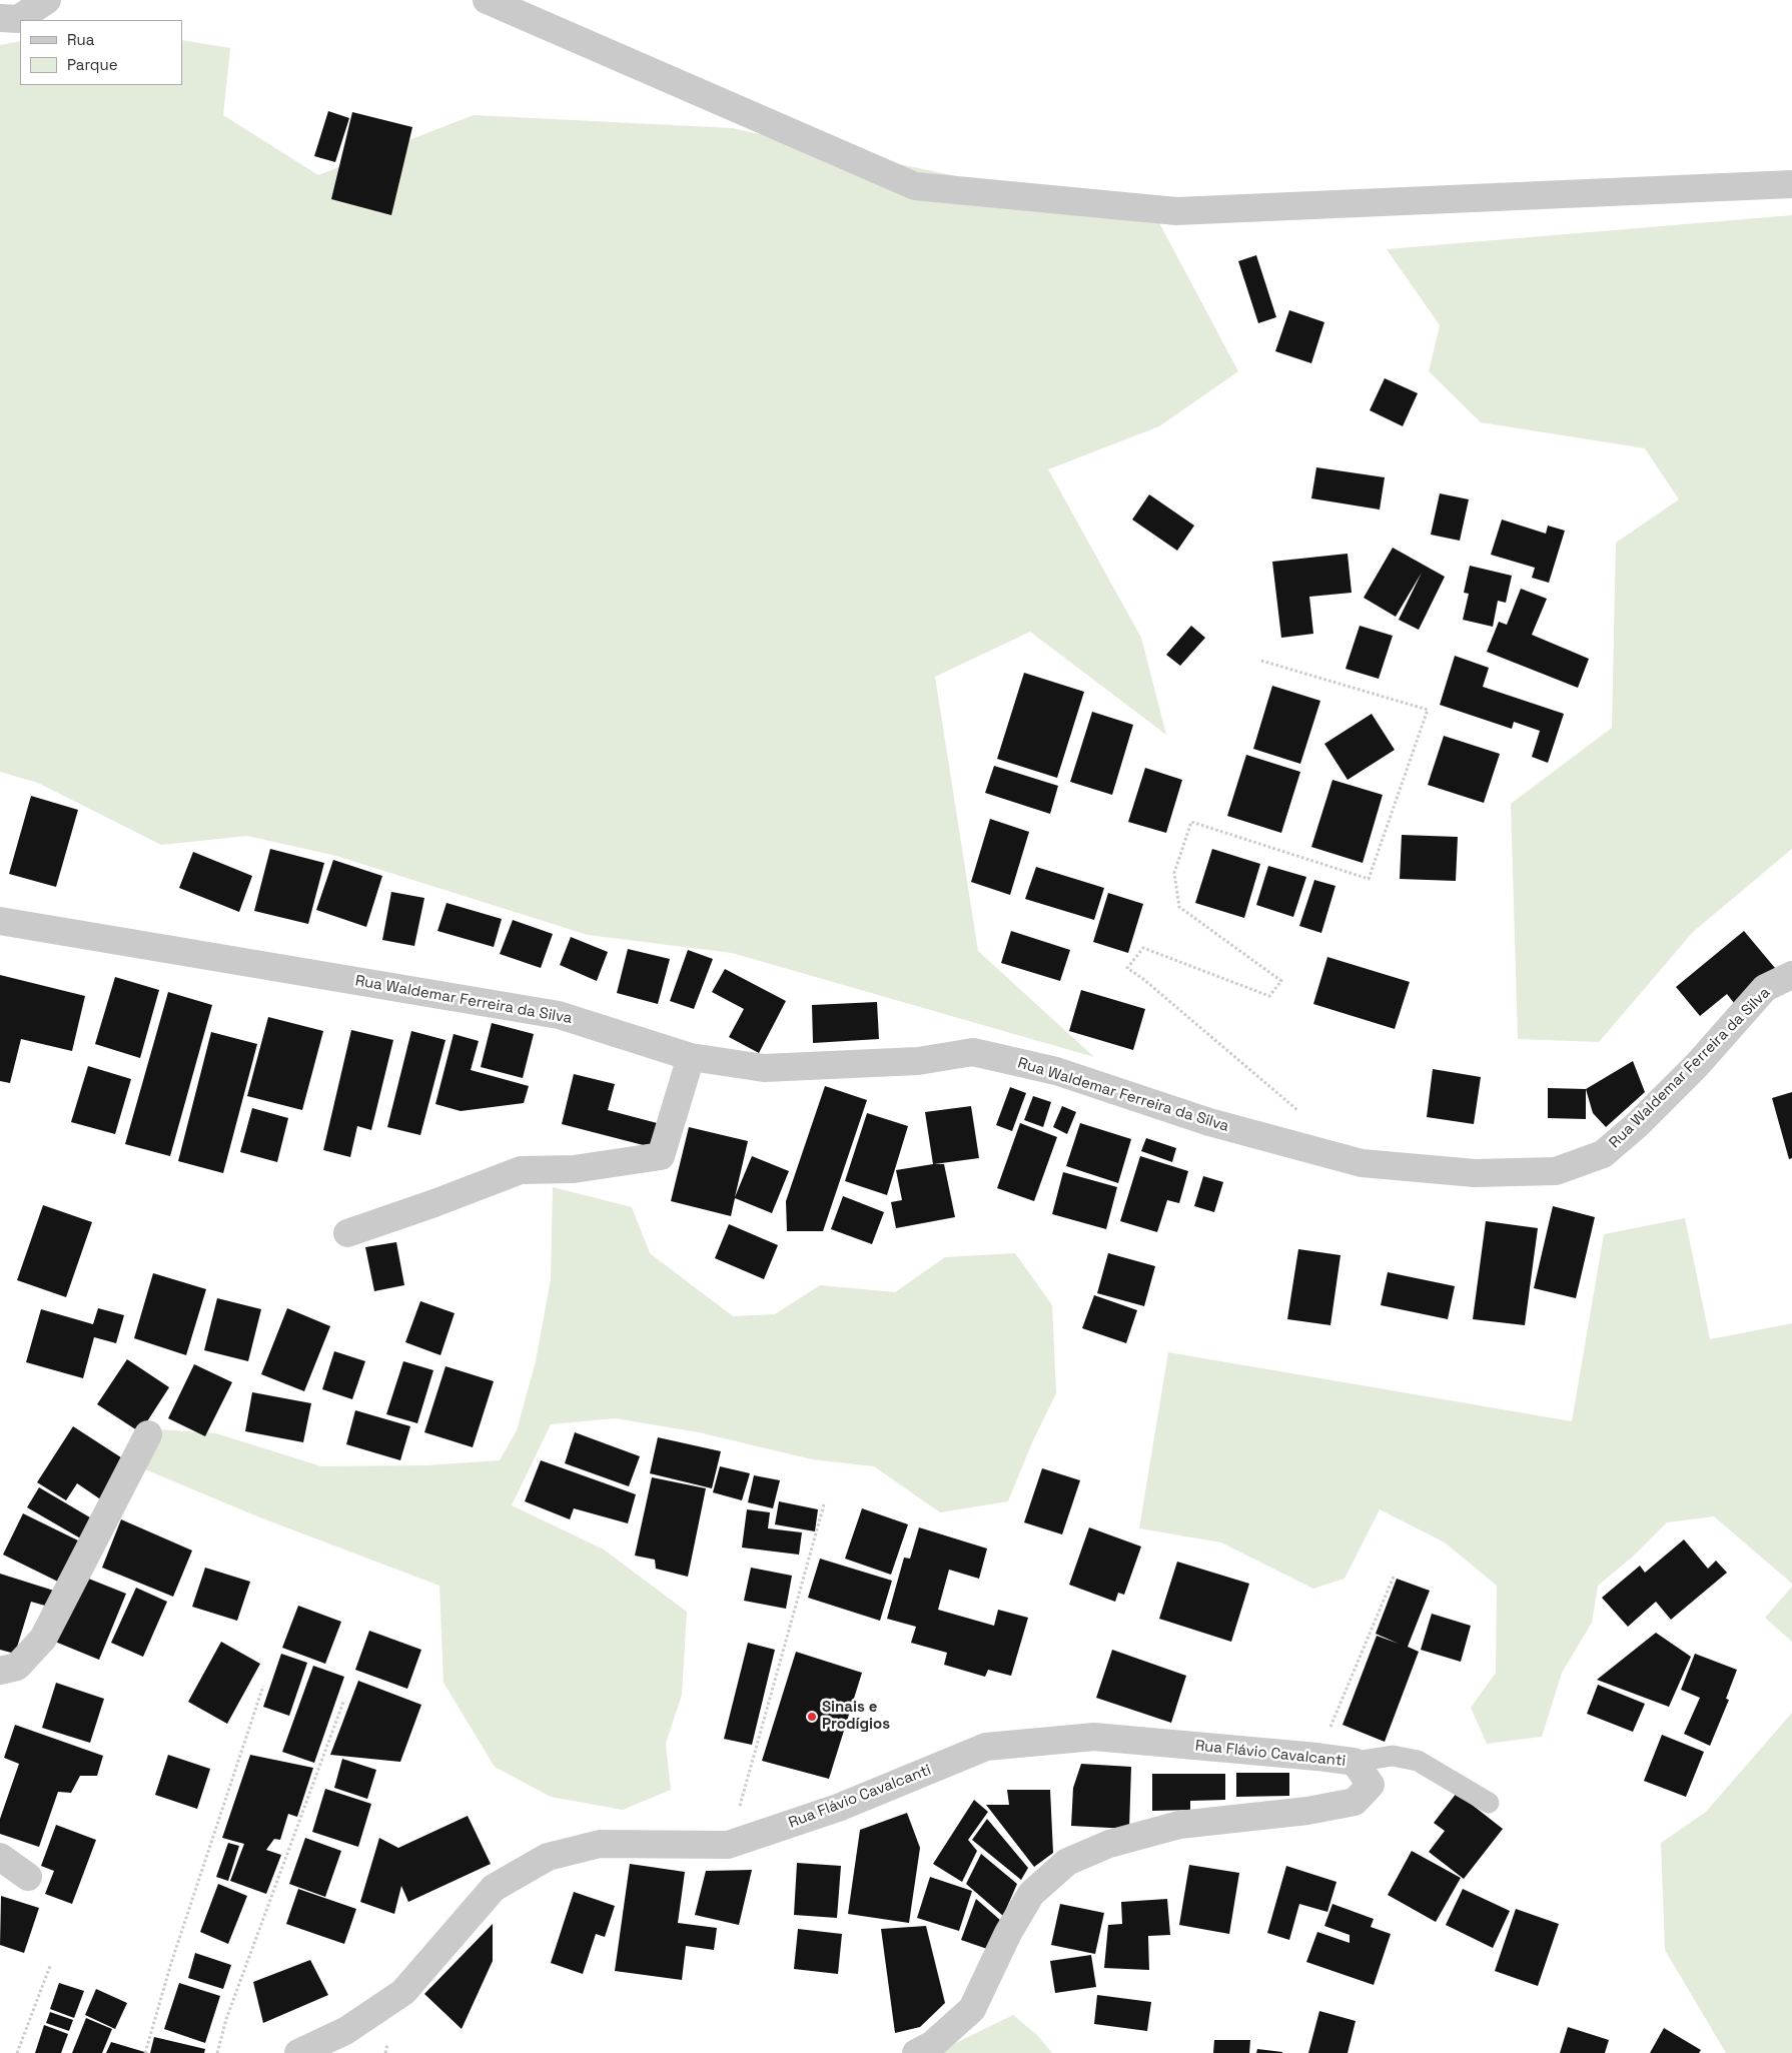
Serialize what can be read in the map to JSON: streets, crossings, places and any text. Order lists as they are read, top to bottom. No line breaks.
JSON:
{"streets":{"street":["Rua Waldemar Ferreira da Silva","Rua Flávio Cavalcanti"]},"places":["Sinais e Prodígios"],"legend":["Rua","Parque"]}
